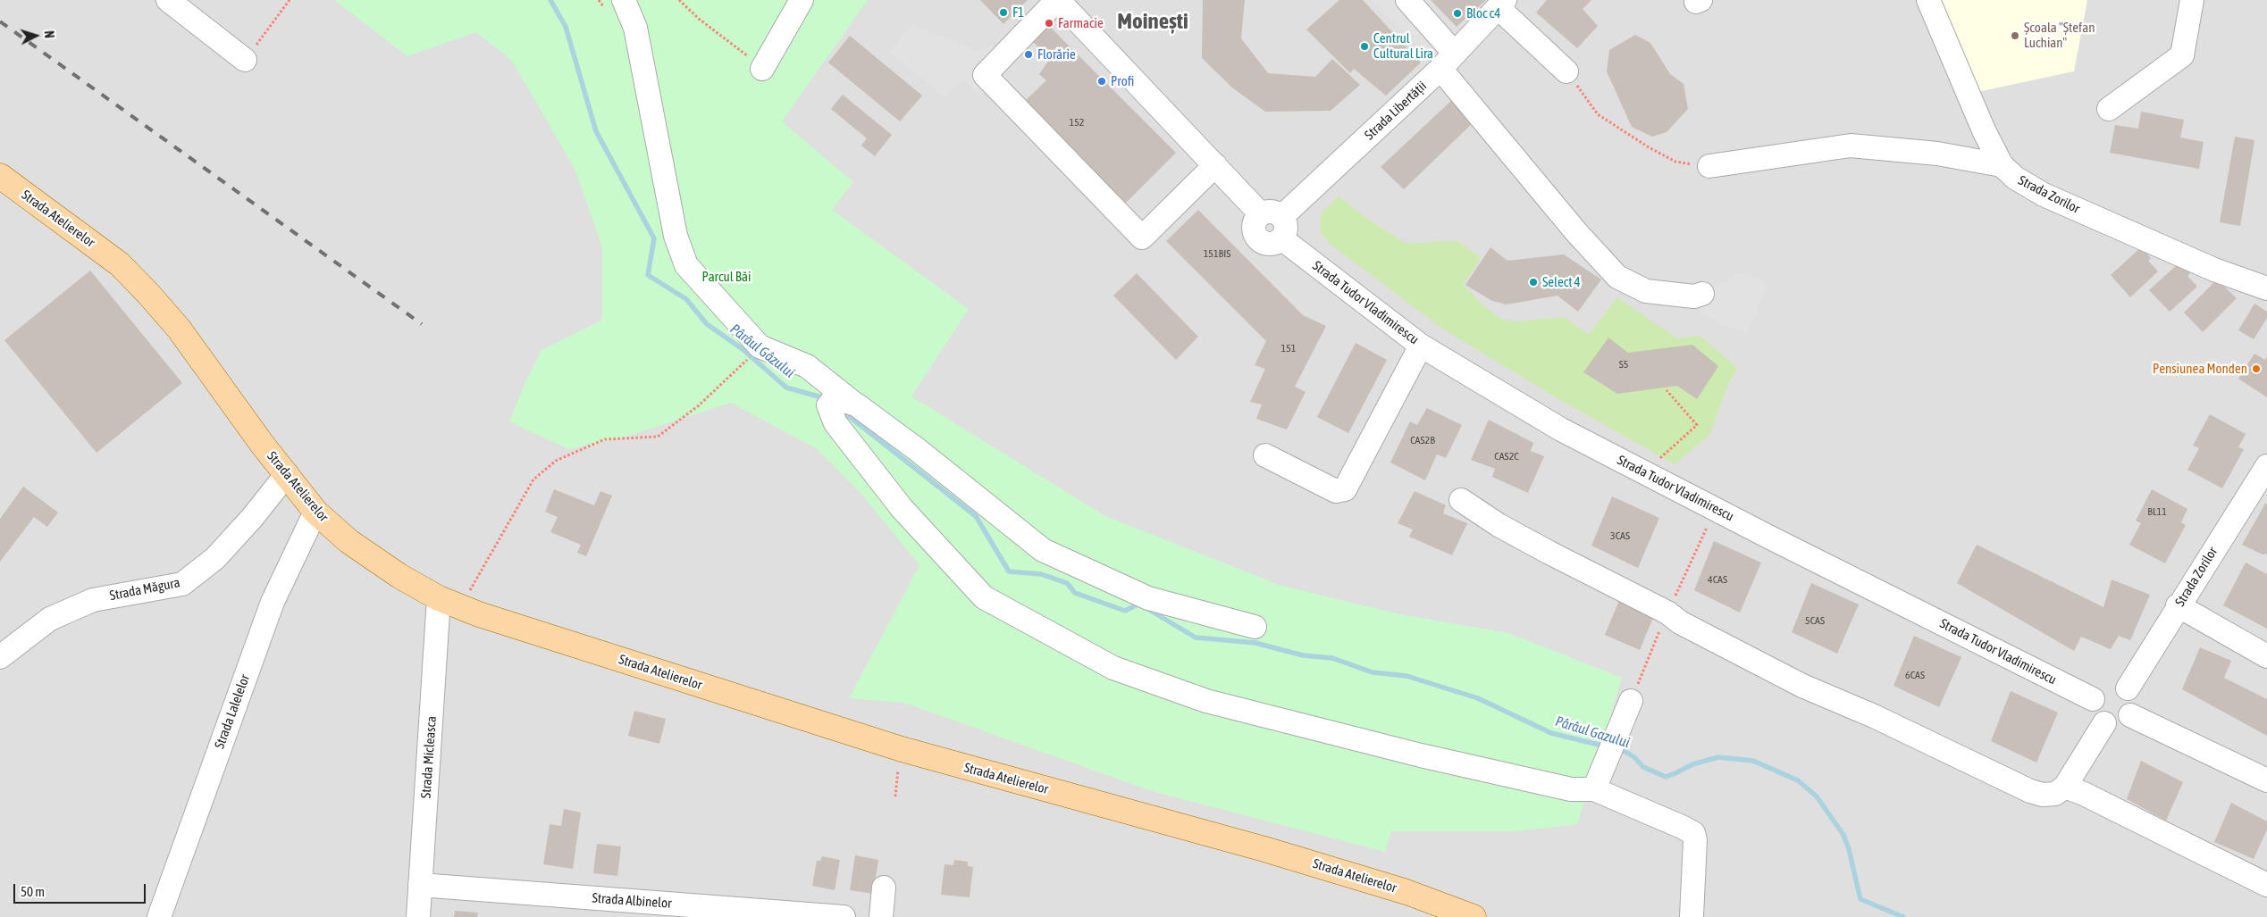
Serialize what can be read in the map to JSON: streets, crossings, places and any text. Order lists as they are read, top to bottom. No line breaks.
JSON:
{"streets":{"main road":["Strada Atelierelor"],"street":["Strada Libertății","Strada Zorilor","Strada Tudor Vladimirescu","Strada Măgura","Strada Lalelelor","Strada Micleasca","Strada Albinelor"]},"crossings":[["Strada Libertății","Strada Tudor Vladimirescu"],["Strada Zorilor","Strada Tudor Vladimirescu"],["Strada Atelierelor","Strada Măgura"],["Strada Atelierelor","Strada Lalelelor"],["Strada Atelierelor","Strada Micleasca"],["Strada Micleasca","Strada Albinelor"]],"districts":["Moinești"],"water":["Pârâul Gâzului","Pârâul Gazului"],"parks":["Parcul Băi"],"places":["F1","Bloc c4","Farmacie","Școala \"Ștefan Luchian\"","Centrul Cultural Lira","Florărie","Profi","Select 4","Pensiunea Monden"],"house_numbers":["152","151BIS","151","S5","CAS2B","CAS2C","BL11","3CAS","4CAS","5CAS","6CAS"],"scale_bar":"50 m","north":"right"}
